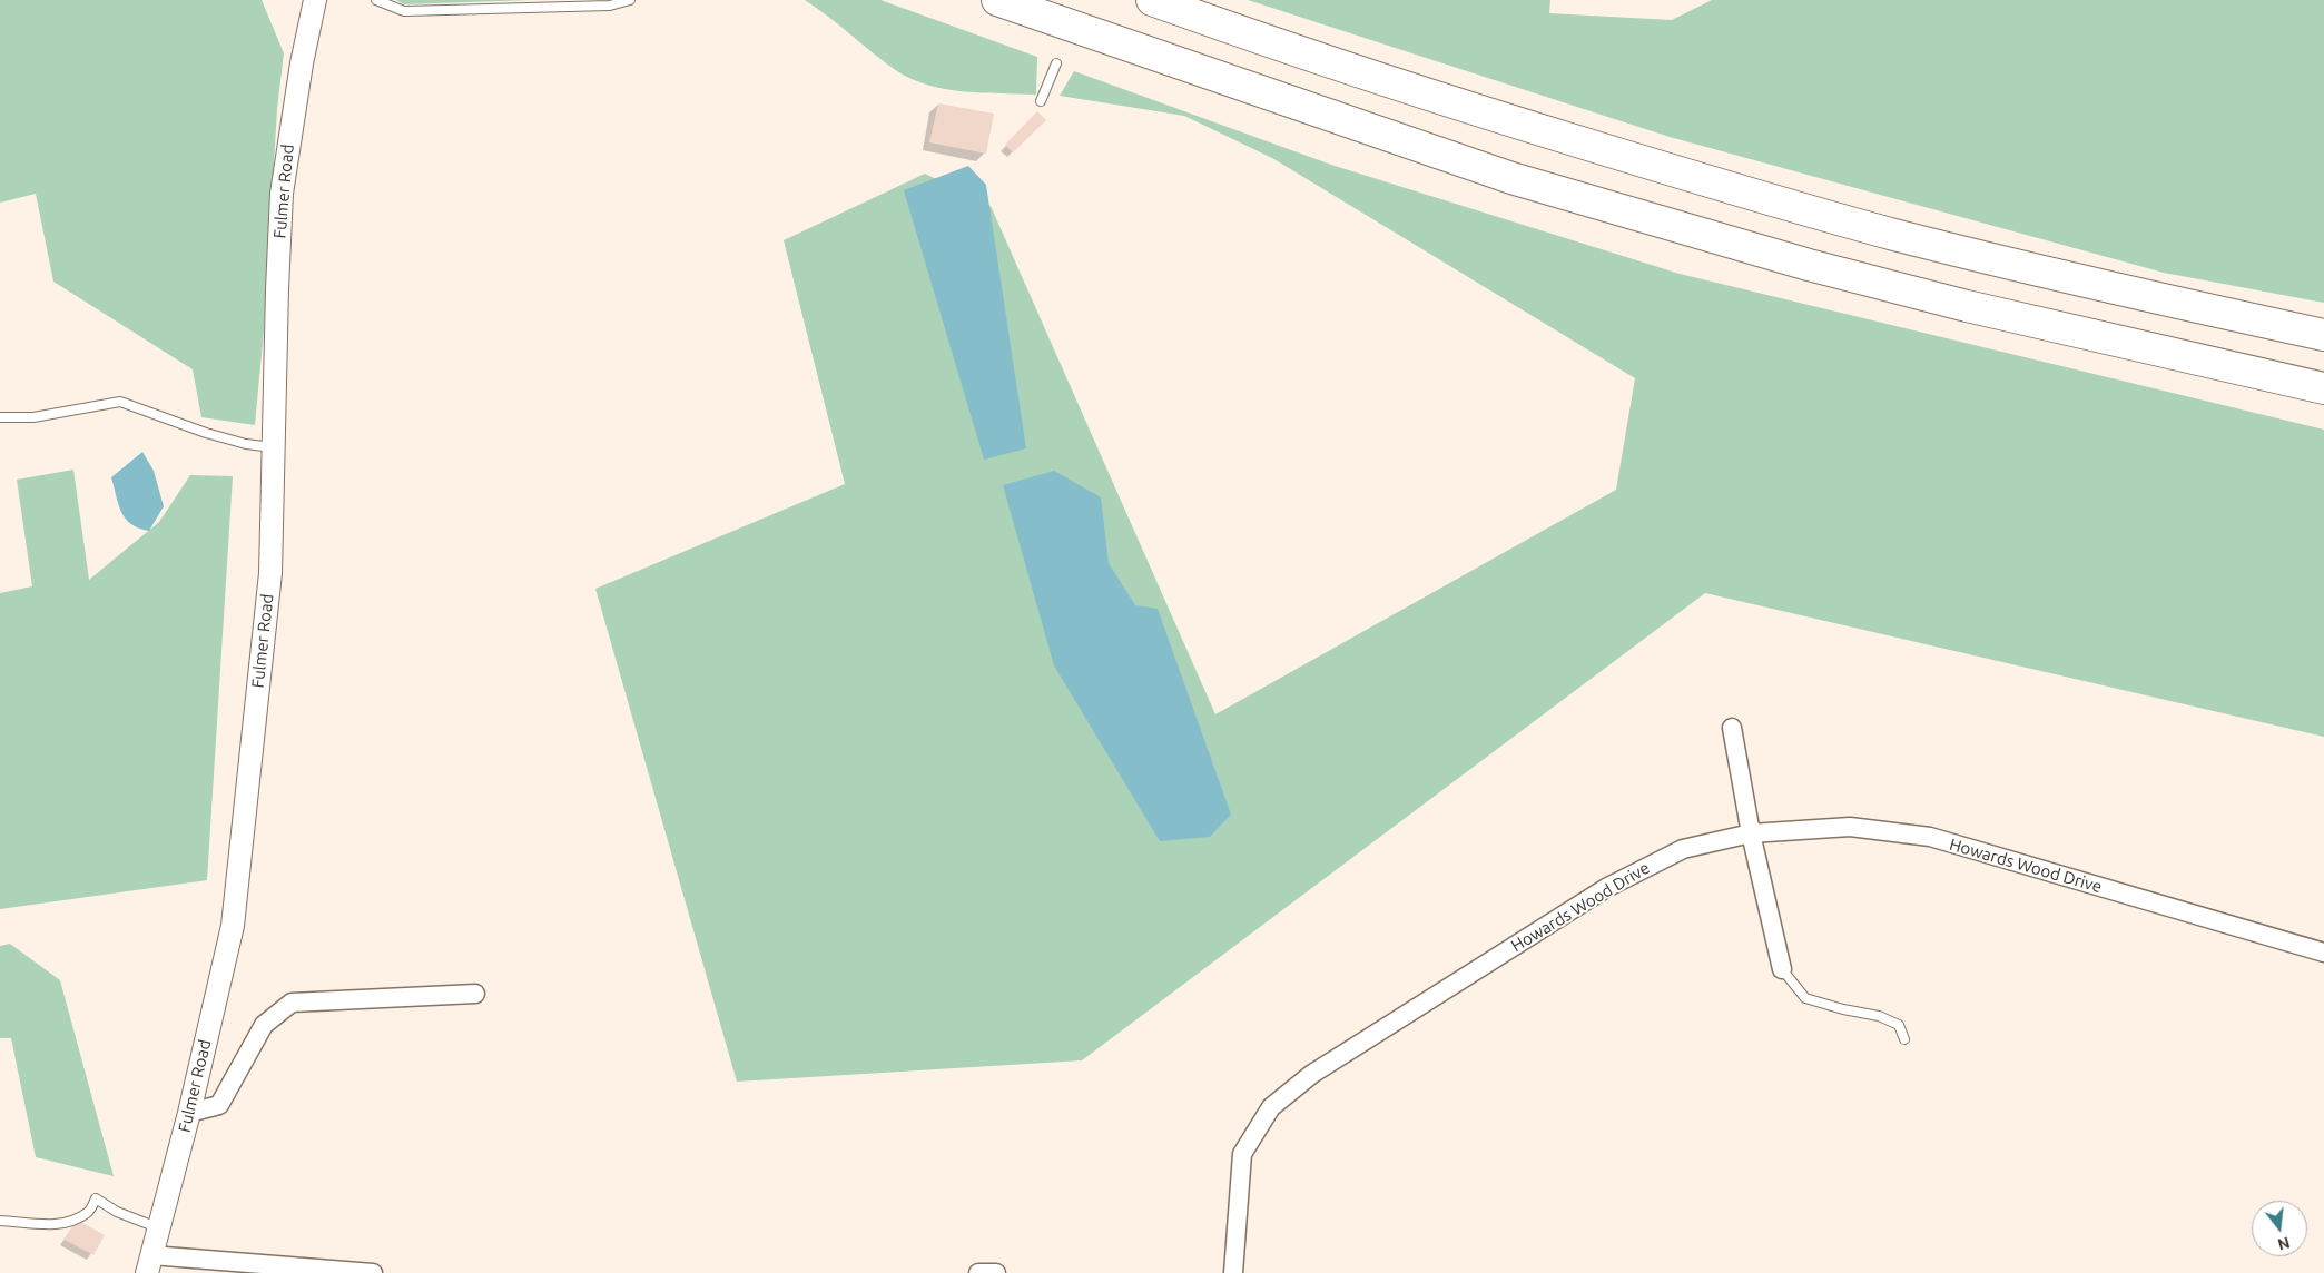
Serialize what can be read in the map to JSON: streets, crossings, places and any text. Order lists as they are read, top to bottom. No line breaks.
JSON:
{"streets":{"street":["Fulmer Road","Howards Wood Drive"]},"north":"bottom"}
